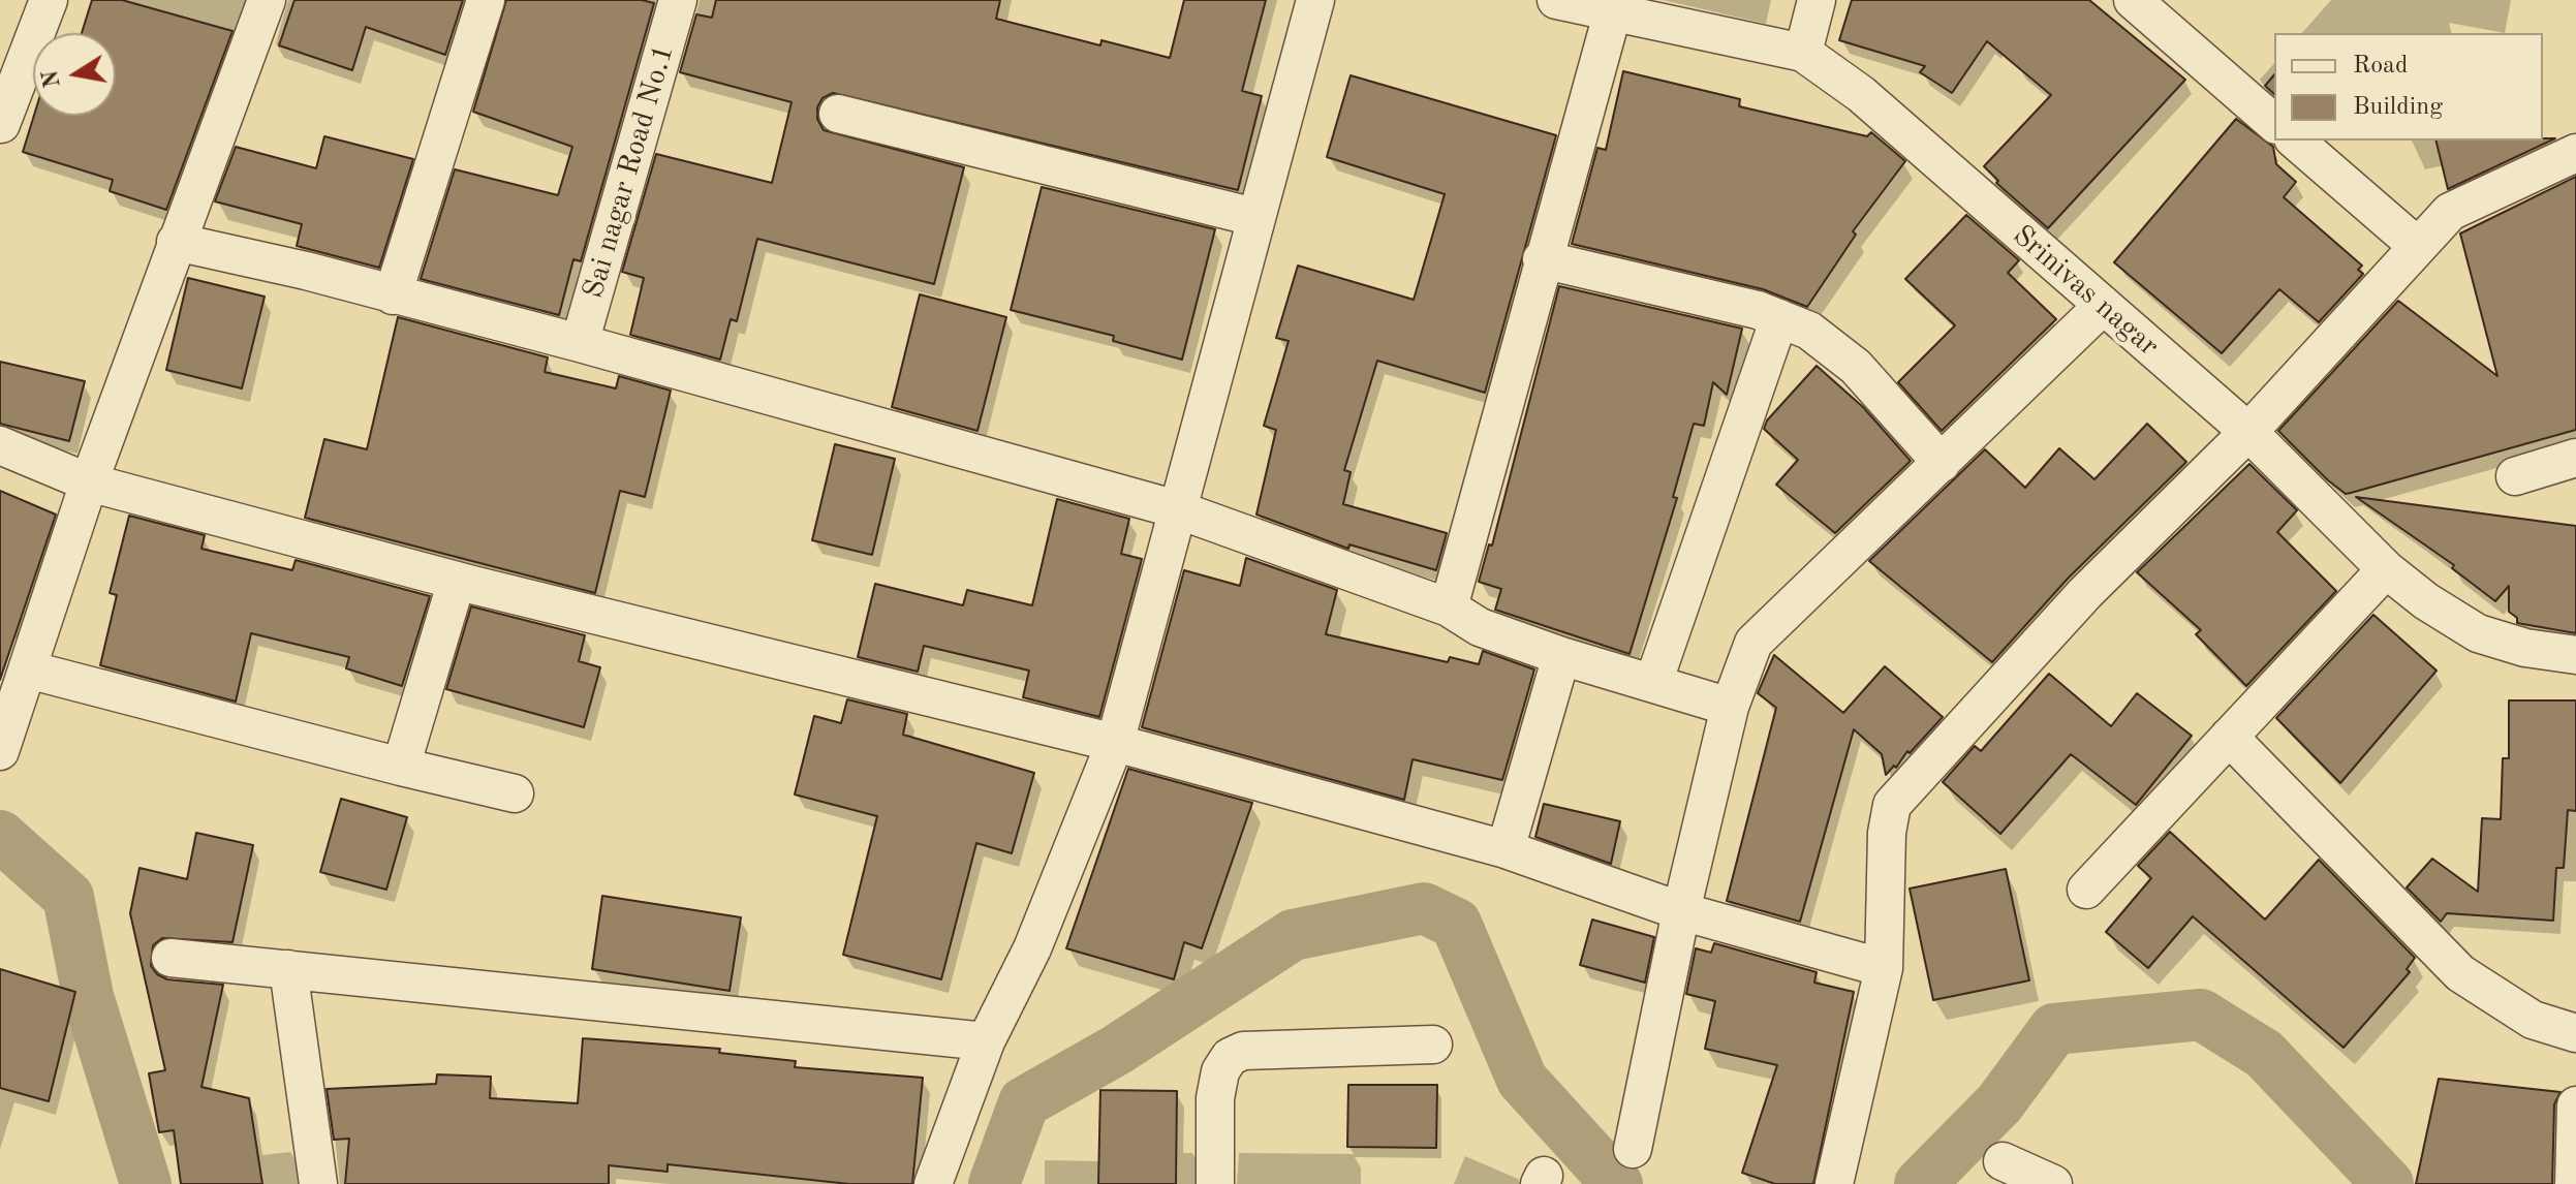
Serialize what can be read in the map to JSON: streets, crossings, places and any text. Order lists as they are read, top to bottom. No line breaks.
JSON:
{"streets":{"street":["Sai nagar Road No.1","Srinivas nagar"]},"legend":["Road","Building"],"north":"left"}
